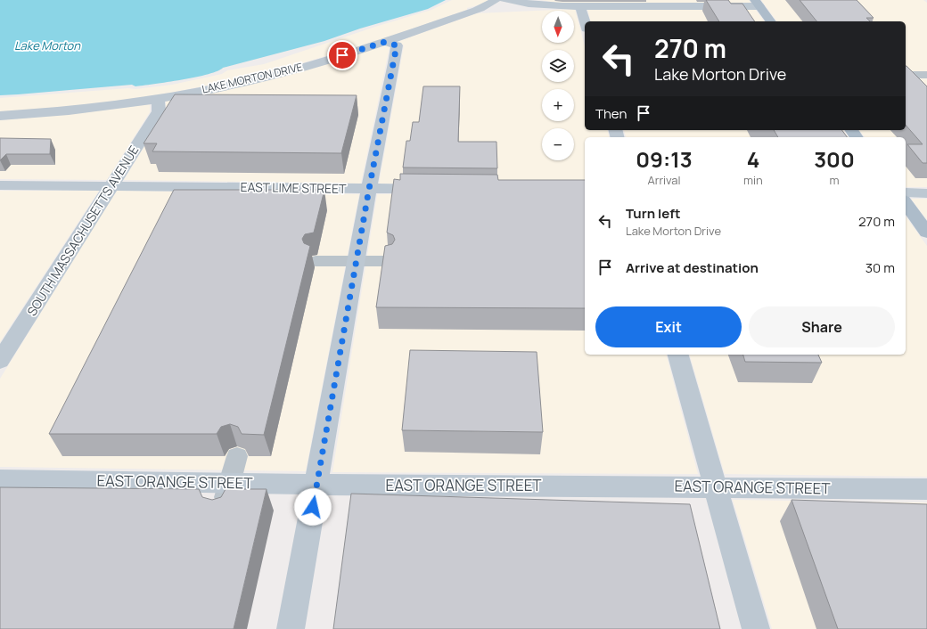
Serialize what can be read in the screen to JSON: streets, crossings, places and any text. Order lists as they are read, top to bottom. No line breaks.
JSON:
{"streets":{"street":["LAKE MORTON DRIVE","EAST LIME STREET","SOUTH MASSACHUSETTS AVENUE","EAST ORANGE STREET"]},"crossings":[["LAKE MORTON DRIVE","SOUTH MASSACHUSETTS AVENUE"],["EAST LIME STREET","SOUTH MASSACHUSETTS AVENUE"]],"water":["Lake Morton"],"north":"bottom","page":{"map_buttons":["+","−"],"turn":["270 m","Lake Morton Drive"],"then":"Then","eta":["09:13","Arrival","4","min","300","m"],"list":[{"name":"Turn left","note":"Lake Morton Drive","value":"270 m"},{"name":"Arrive at destination","value":"30 m"}],"buttons":["Exit","Share"]}}
